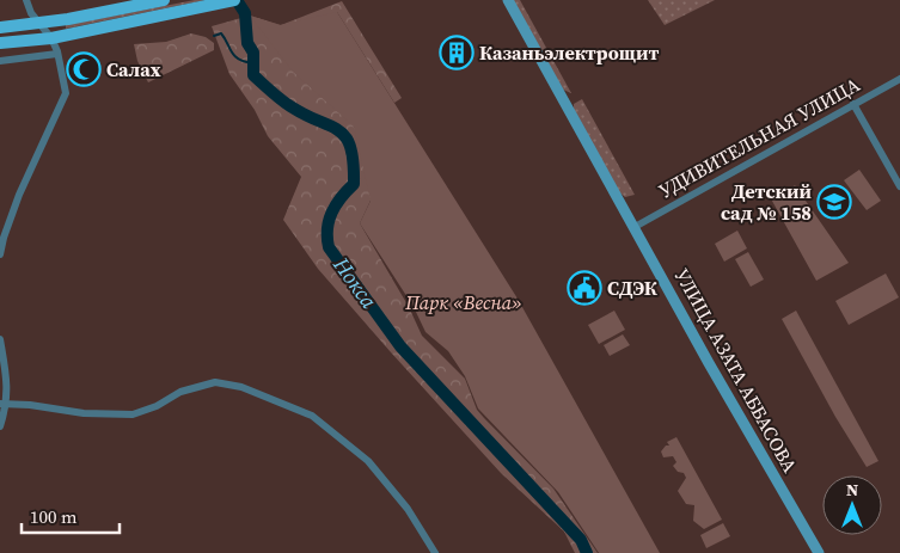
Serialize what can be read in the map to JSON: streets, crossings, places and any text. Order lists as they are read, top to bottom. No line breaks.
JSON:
{"streets":{"street":["УДИВИТЕЛЬНАЯ УЛИЦА","УЛИЦА АЗАТА АББАСОВА"]},"crossings":[["УДИВИТЕЛЬНАЯ УЛИЦА","УЛИЦА АЗАТА АББАСОВА"]],"water":["Нокса"],"parks":["Парк «Весна»"],"places":{"building":["Казаньэлектрощит"],"mosque":["Салах"],"school or university":["Детский сад № 158"],"public building":["СДЭК"]},"scale_bar":"100 m","north":"top"}
